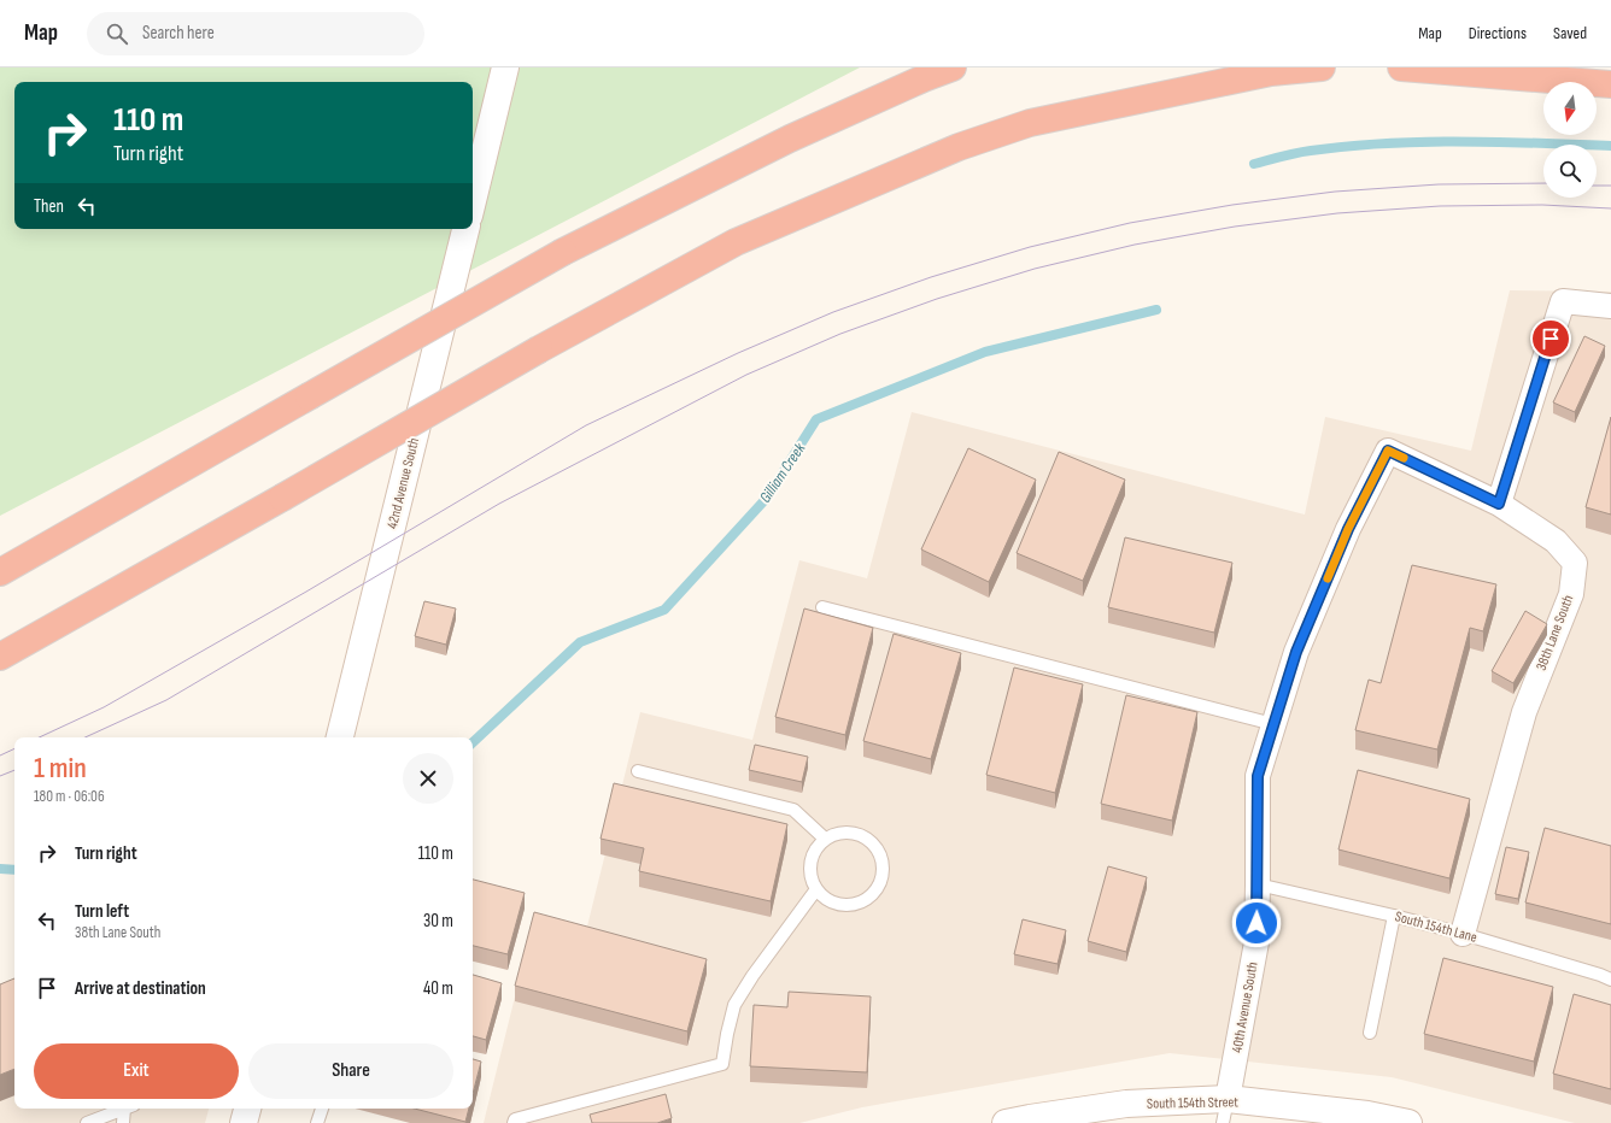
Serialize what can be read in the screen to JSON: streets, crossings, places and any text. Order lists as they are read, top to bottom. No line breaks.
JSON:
{"streets":{"street":["42nd Avenue South","38th Lane South","40th Avenue South","South 154th Street"],"lane":["South 154th Lane"]},"crossings":[["38th Lane South","South 154th Lane"],["38th Lane South","40th Avenue South"],["South 154th Lane","40th Avenue South"],["40th Avenue South","South 154th Street"]],"water":["Gilliam Creek"],"north":"bottom","page":{"header":"Map","search":"Search here","nav":["Map","Directions","Saved"],"turn":["110 m","Turn right"],"then":"Then","heading":["1 min","180 m · 06:06"],"list":[{"name":"Turn right","value":"110 m"},{"name":"Turn left","note":"38th Lane South","value":"30 m"},{"name":"Arrive at destination","value":"40 m"}],"buttons":["Exit","Share"]}}
